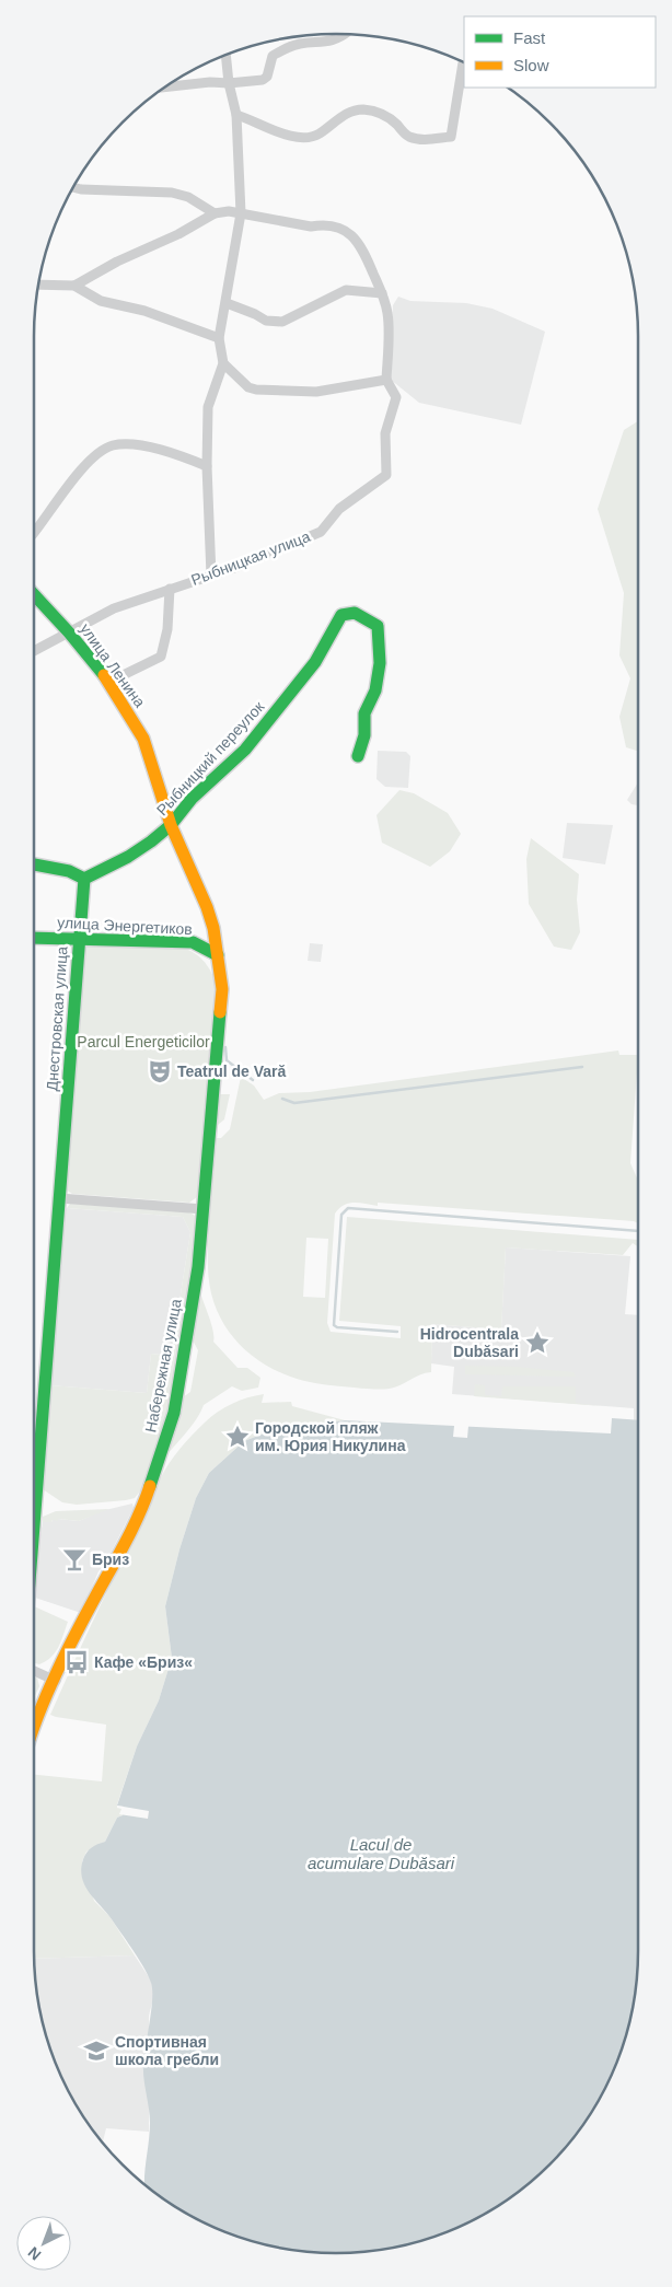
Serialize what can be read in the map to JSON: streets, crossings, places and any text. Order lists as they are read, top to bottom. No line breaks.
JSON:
{"streets":{"street":["Рыбницкая улица","улица Ленина","Рыбницкий переулок","улица Энергетиков","Днестровская улица","Набережная улица"]},"crossings":[["Рыбницкая улица","улица Ленина"],["улица Ленина","Рыбницкий переулок"],["улица Ленина","улица Энергетиков"],["улица Ленина","Набережная улица"],["Рыбницкий переулок","Днестровская улица"],["улица Энергетиков","Днестровская улица"],["улица Энергетиков","Набережная улица"]],"water":["Lacul de acumulare Dubăsari"],"parks":["Parcul Energeticilor"],"places":{"theatre":["Teatrul de Vară"],"place":["Hidrocentrala Dubăsari","Городской пляж им. Юрия Никулина"],"bar":["Бриз"],"bus stop":["Кафе «Бриз«"],"school or university":["Спортивная школа гребли"]},"legend":["Fast","Slow"],"north":"bottom left"}
